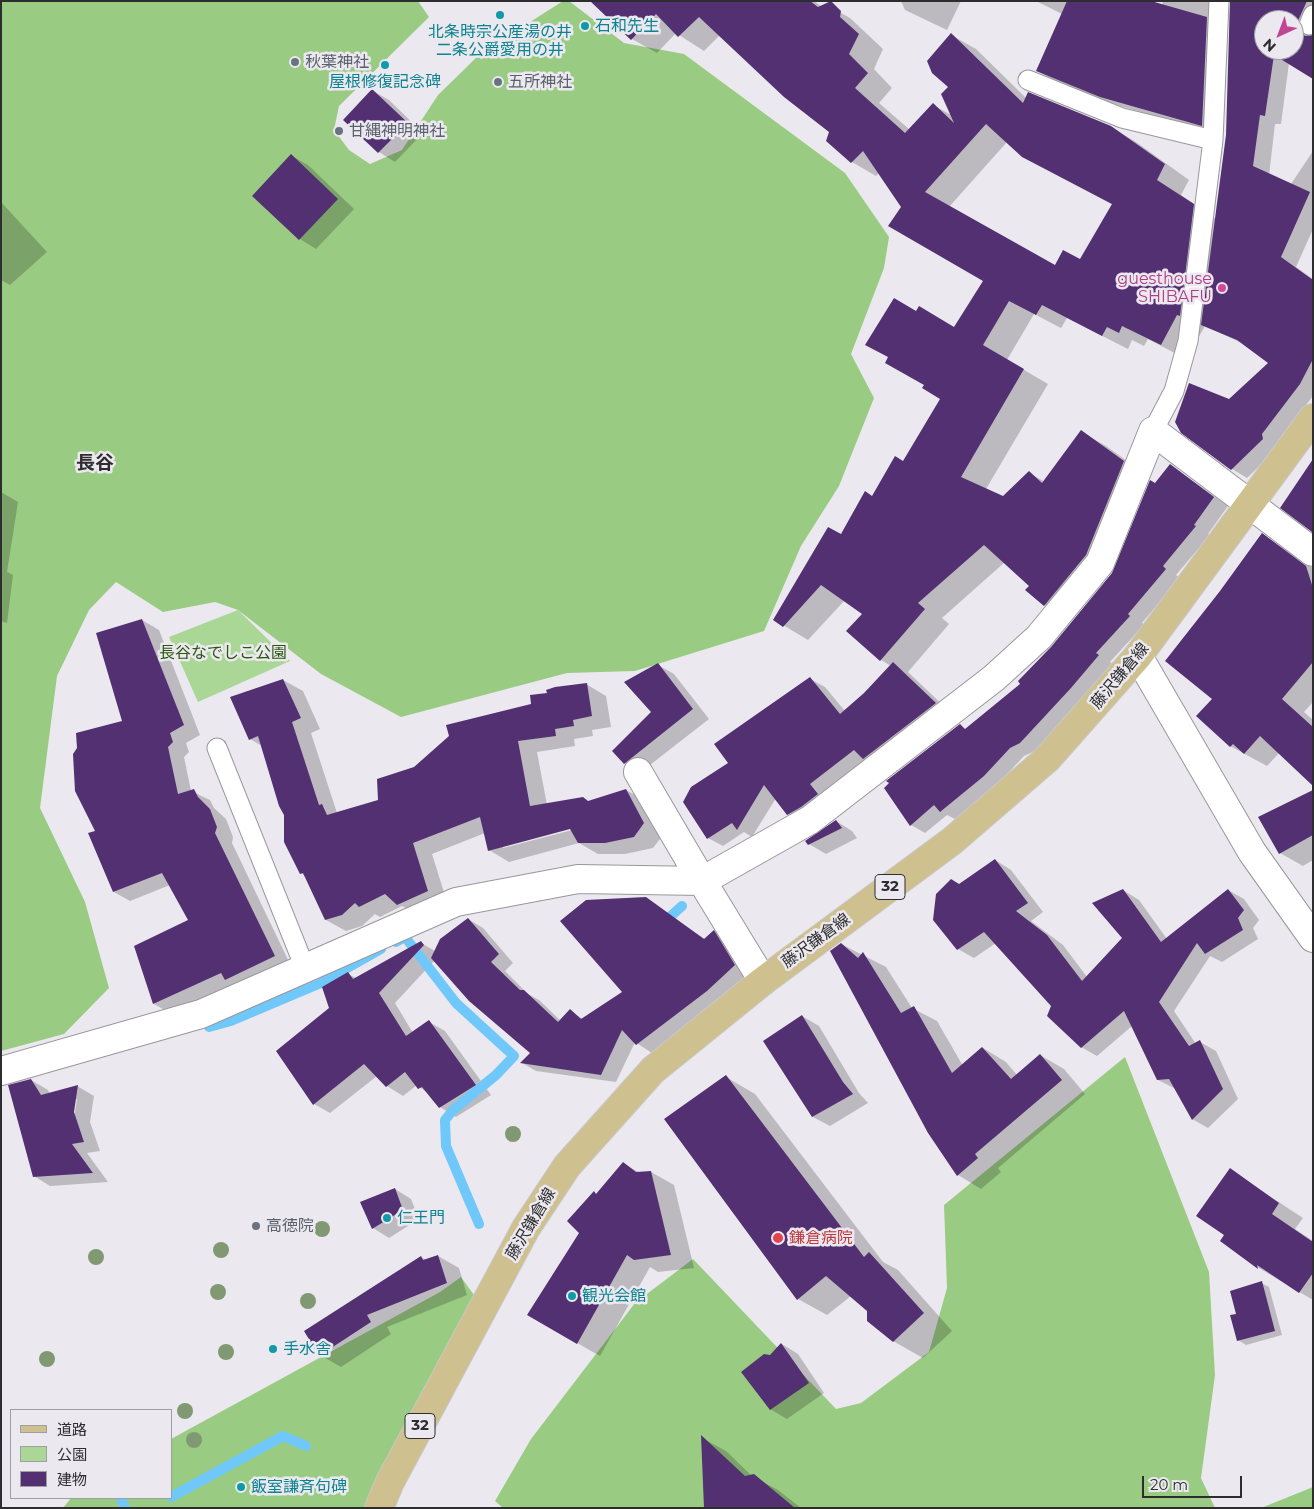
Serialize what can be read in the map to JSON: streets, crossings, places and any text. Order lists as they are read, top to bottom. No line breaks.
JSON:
{"streets":{"main road":["藤沢鎌倉線","32"]},"districts":["長谷"],"parks":["長谷なでしこ公園"],"places":["北条時宗公産湯の井 二条公爵愛用の井","石和先生","秋葉神社","屋根修復記念碑","五所神社","甘縄神明神社","guesthouse SHIBAFU","仁王門","高徳院","鎌倉病院","観光会館","手水舎","飯室謙斉句碑"],"legend":["道路","公園","建物"],"scale_bar":"20 m","north":"bottom left"}
